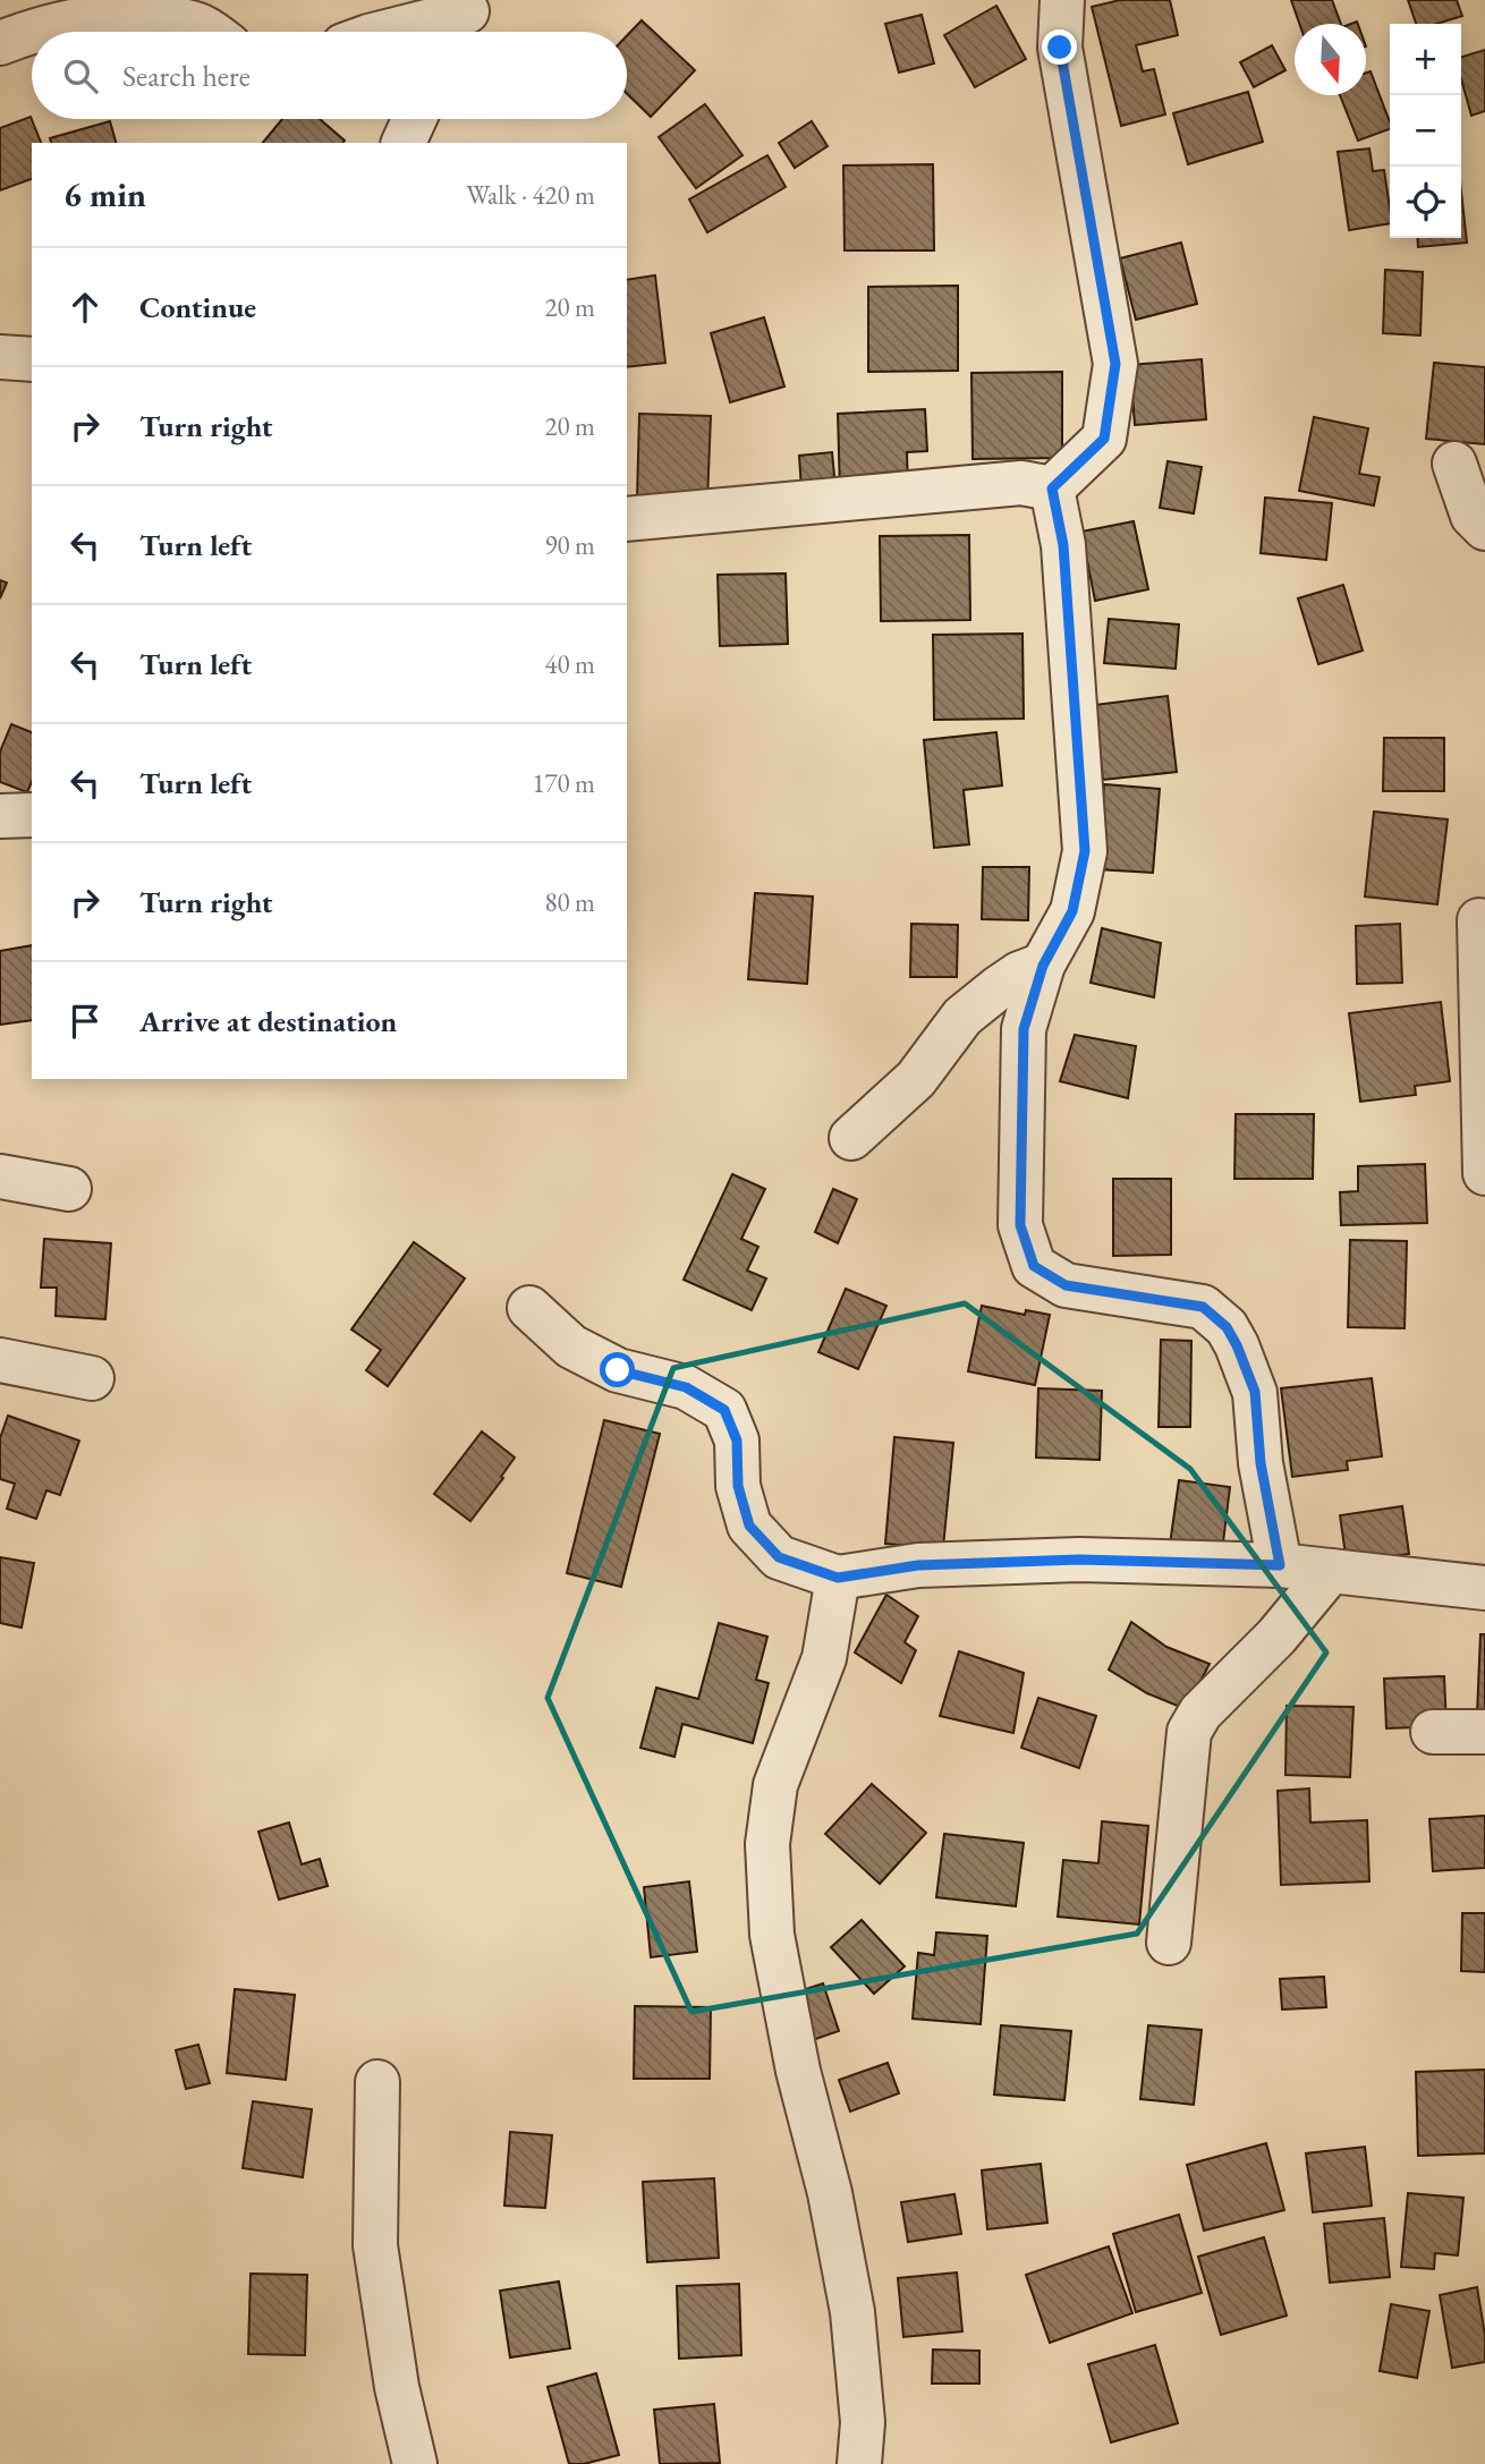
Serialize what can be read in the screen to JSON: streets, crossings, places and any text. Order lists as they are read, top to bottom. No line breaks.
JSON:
{"north":"bottom","page":{"map_buttons":["+","−"],"search":"Search here","heading":["6 min","Walk · 420 m"],"list":[["Continue","20 m"],["Turn right","20 m"],["Turn left","90 m"],["Turn left","40 m"],["Turn left","170 m"],["Turn right","80 m"],"Arrive at destination"]}}
